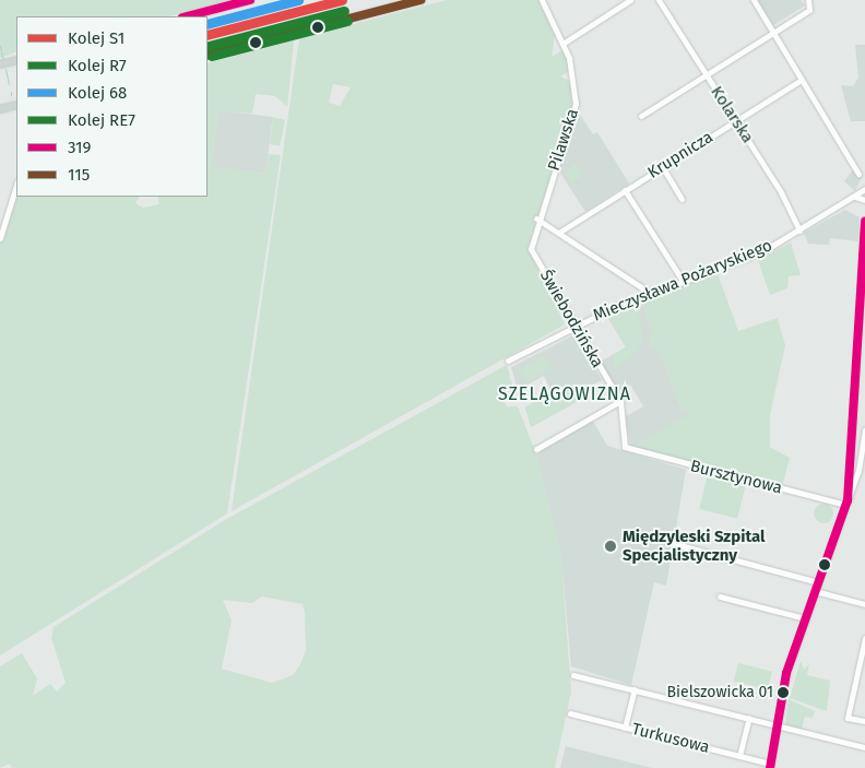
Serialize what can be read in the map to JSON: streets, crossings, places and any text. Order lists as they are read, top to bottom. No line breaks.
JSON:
{"streets":{"street":["Kolarska","Pilawska","Krupnicza","Mieczysława Pożaryskiego","Świebodzińska","Bursztynowa","Turkusowa"]},"crossings":[["Kolarska","Krupnicza"],["Kolarska","Mieczysława Pożaryskiego"],["Pilawska","Świebodzińska"],["Mieczysława Pożaryskiego","Świebodzińska"],["Świebodzińska","Bursztynowa"]],"districts":["SZELĄGOWIZNA"],"places":["Międzyleski Szpital Specjalistyczny","Bielszowicka 01"],"lines":["rail line S1","rail line 68","transit line 319","transit line 115","rail line R7","rail line RE7"],"legend":["Kolej S1","Kolej R7","Kolej 68","Kolej RE7","319","115"]}
